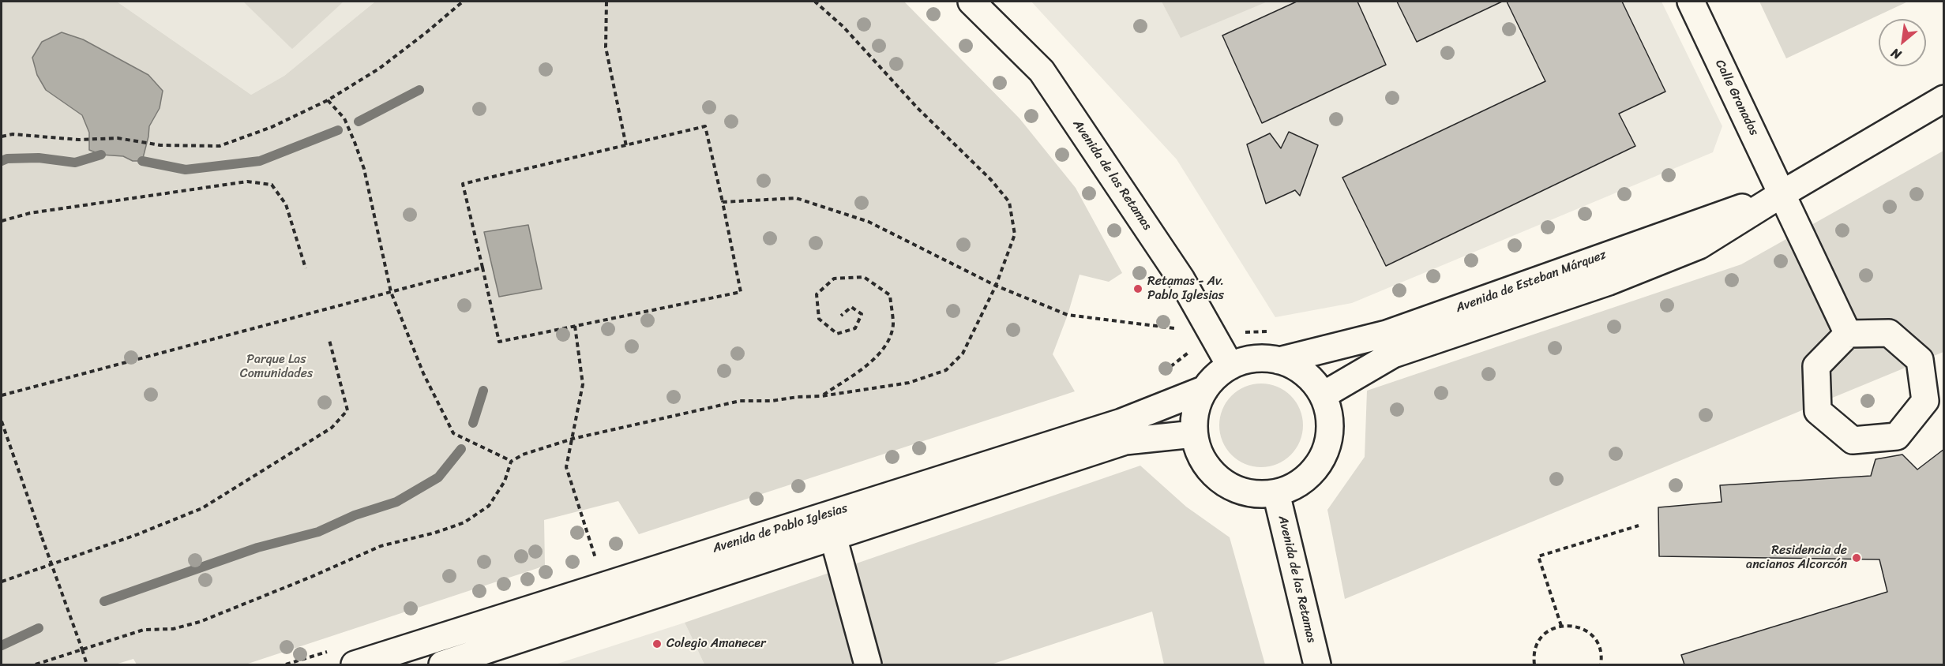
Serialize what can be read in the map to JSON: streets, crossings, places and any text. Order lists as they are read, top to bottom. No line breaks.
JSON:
{"streets":{"street":["Calle Granados","Avenida de las Retamas","Avenida de Esteban Márquez","Avenida de Pablo Iglesias"]},"crossings":[["Calle Granados","Avenida de Esteban Márquez"],["Avenida de las Retamas","Avenida de Esteban Márquez"],["Avenida de las Retamas","Avenida de Pablo Iglesias"],["Avenida de Esteban Márquez","Avenida de Pablo Iglesias"]],"parks":["Parque Las Comunidades"],"places":["Retamas - Av. Pablo Iglesias","Residencia de ancianos Alcorcón","Colegio Amanecer"],"north":"bottom left"}
